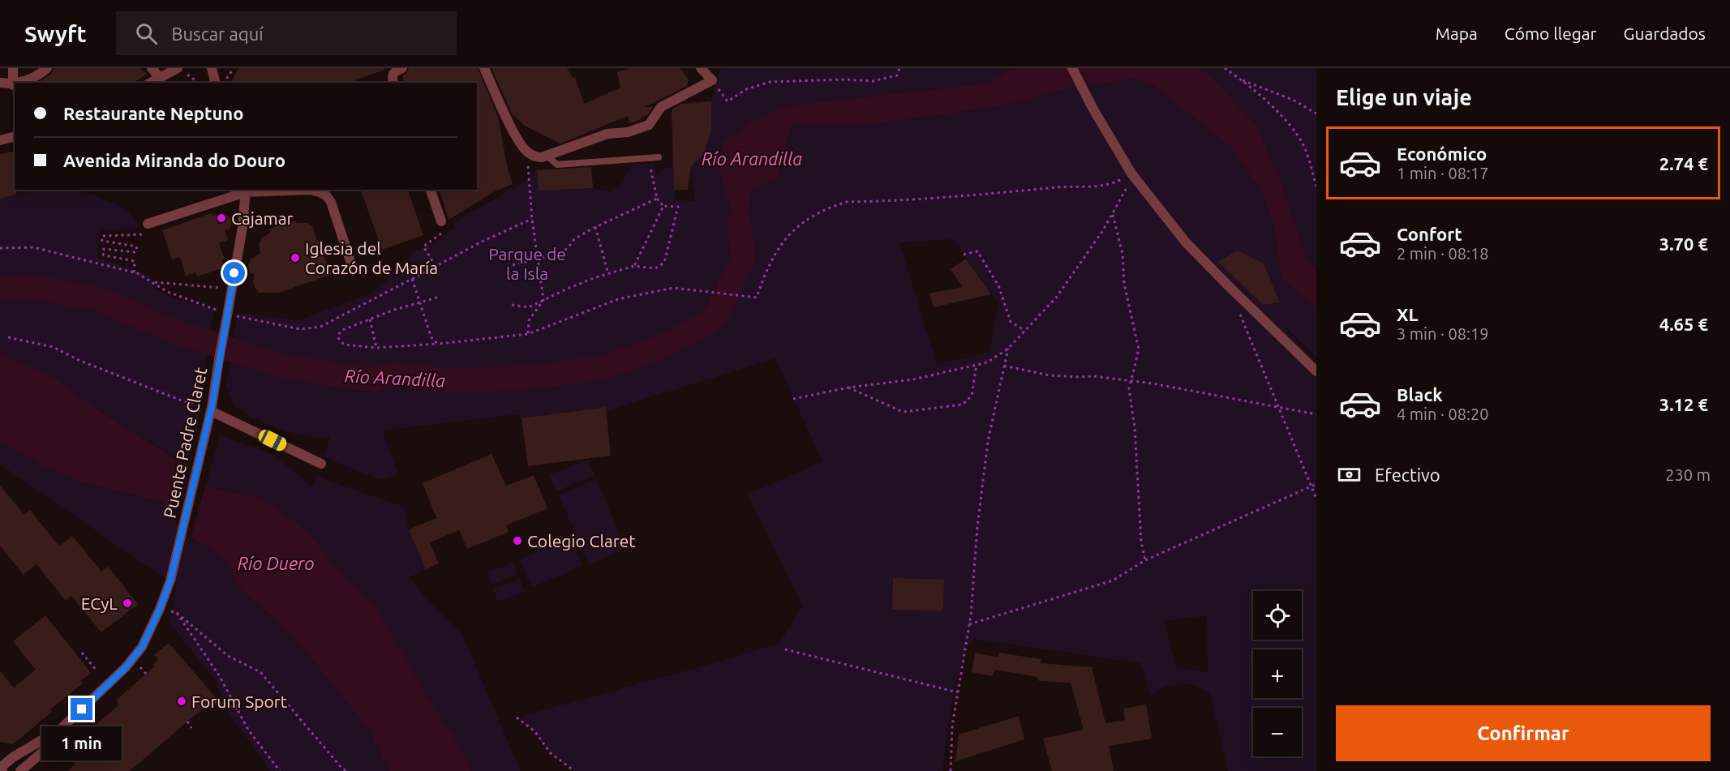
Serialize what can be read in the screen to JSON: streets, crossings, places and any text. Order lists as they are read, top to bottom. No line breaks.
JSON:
{"streets":{"street":["Puente Padre Claret"]},"water":["Río Arandilla","Río Duero"],"parks":["Parque de la Isla"],"places":["Cajamar","Iglesia del Corazón de María","Colegio Claret","ECyL","Forum Sport"],"page":{"header":"Swyft","search":"Buscar aquí","nav":["Mapa","Cómo llegar","Guardados"],"heading":"Elige un viaje","banner":["Restaurante Neptuno","Avenida Miranda do Douro"],"list":[{"name":"Económico","note":"1 min · 08:17","value":"2.74 €"},{"name":"Confort","note":"2 min · 08:18","value":"3.70 €"},{"name":"XL","note":"3 min · 08:19","value":"4.65 €"},{"name":"Black","note":"4 min · 08:20","value":"3.12 €"}],"pay":["Efectivo","230 m"],"map_buttons":["+","−"],"buttons":"Confirmar","bubble":"1 min"}}
